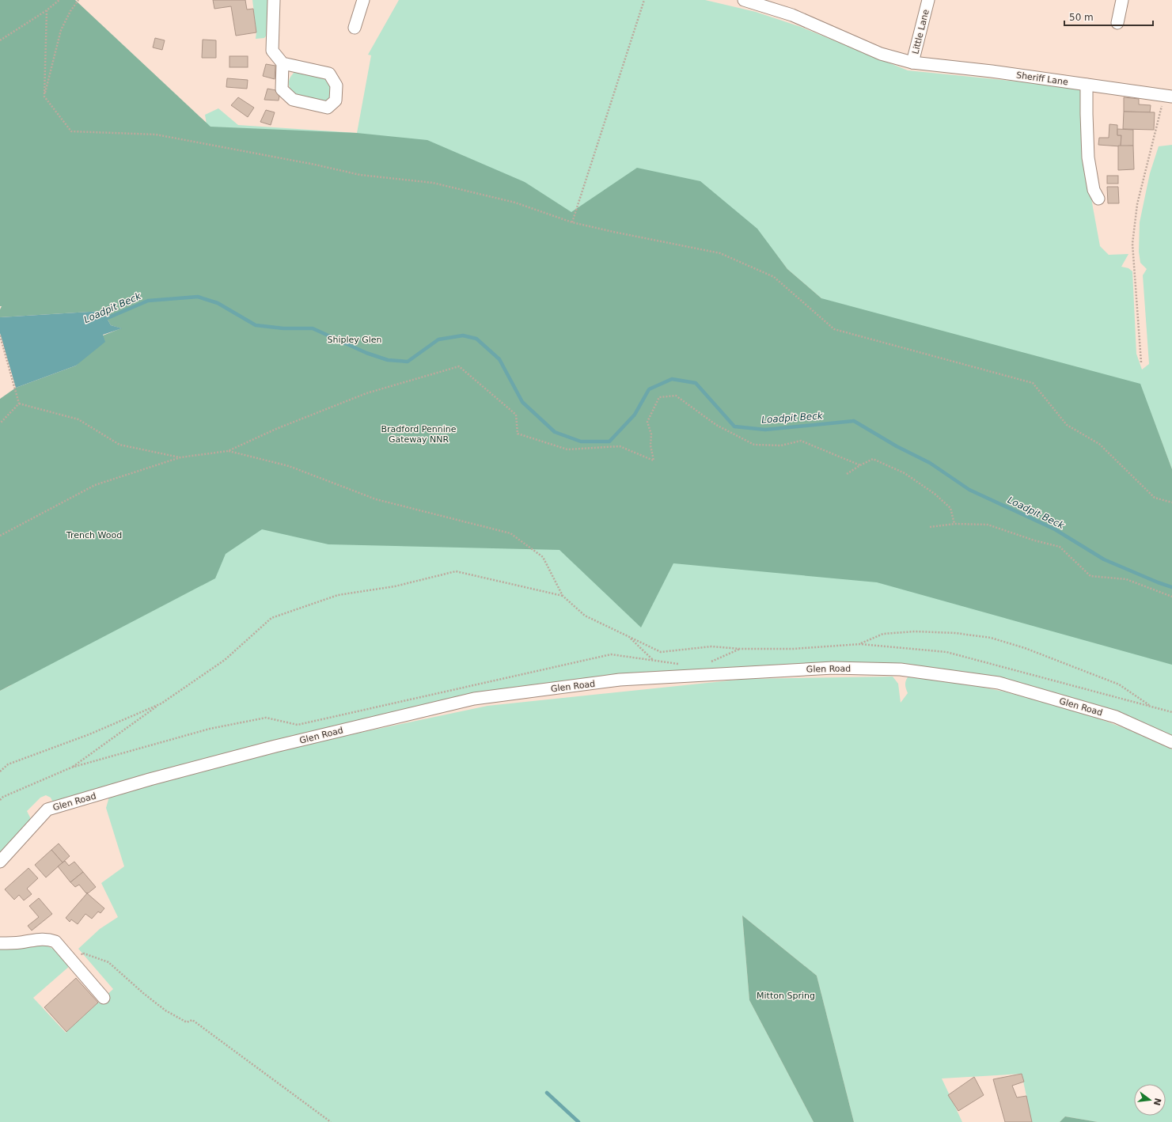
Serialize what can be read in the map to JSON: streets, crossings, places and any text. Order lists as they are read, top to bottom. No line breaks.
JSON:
{"streets":{"street":["Little Lane","Sheriff Lane","Glen Road"]},"crossings":[["Little Lane","Sheriff Lane"]],"water":["Loadpit Beck"],"parks":["Shipley Glen","Bradford Pennine Gateway NNR","Trench Wood","Mitton Spring"],"scale_bar":"50 m","north":"right"}
